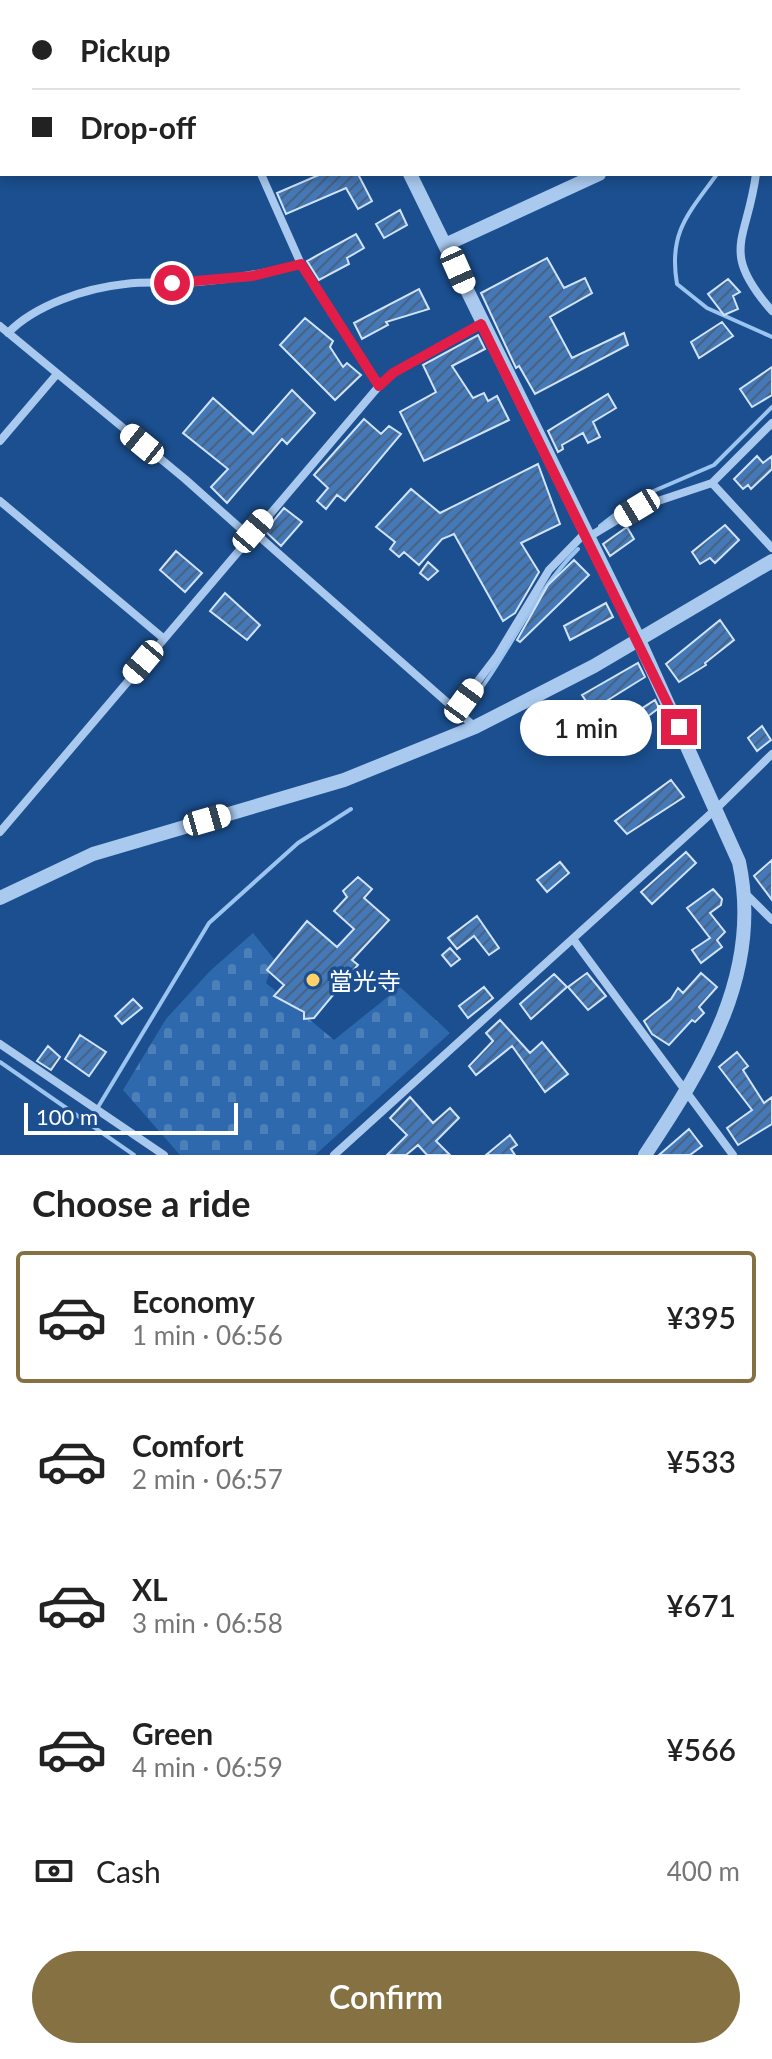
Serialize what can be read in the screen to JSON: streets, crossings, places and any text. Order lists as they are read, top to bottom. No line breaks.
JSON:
{"places":["當光寺"],"scale_bar":"100 m","page":{"banner":["Pickup","Drop-off"],"bubble":"1 min","scale":"100 m","heading":"Choose a ride","list":[{"name":"Economy","note":"1 min · 06:56","value":"¥395"},{"name":"Comfort","note":"2 min · 06:57","value":"¥533"},{"name":"XL","note":"3 min · 06:58","value":"¥671"},{"name":"Green","note":"4 min · 06:59","value":"¥566"}],"pay":["Cash","400 m"],"buttons":"Confirm"}}
